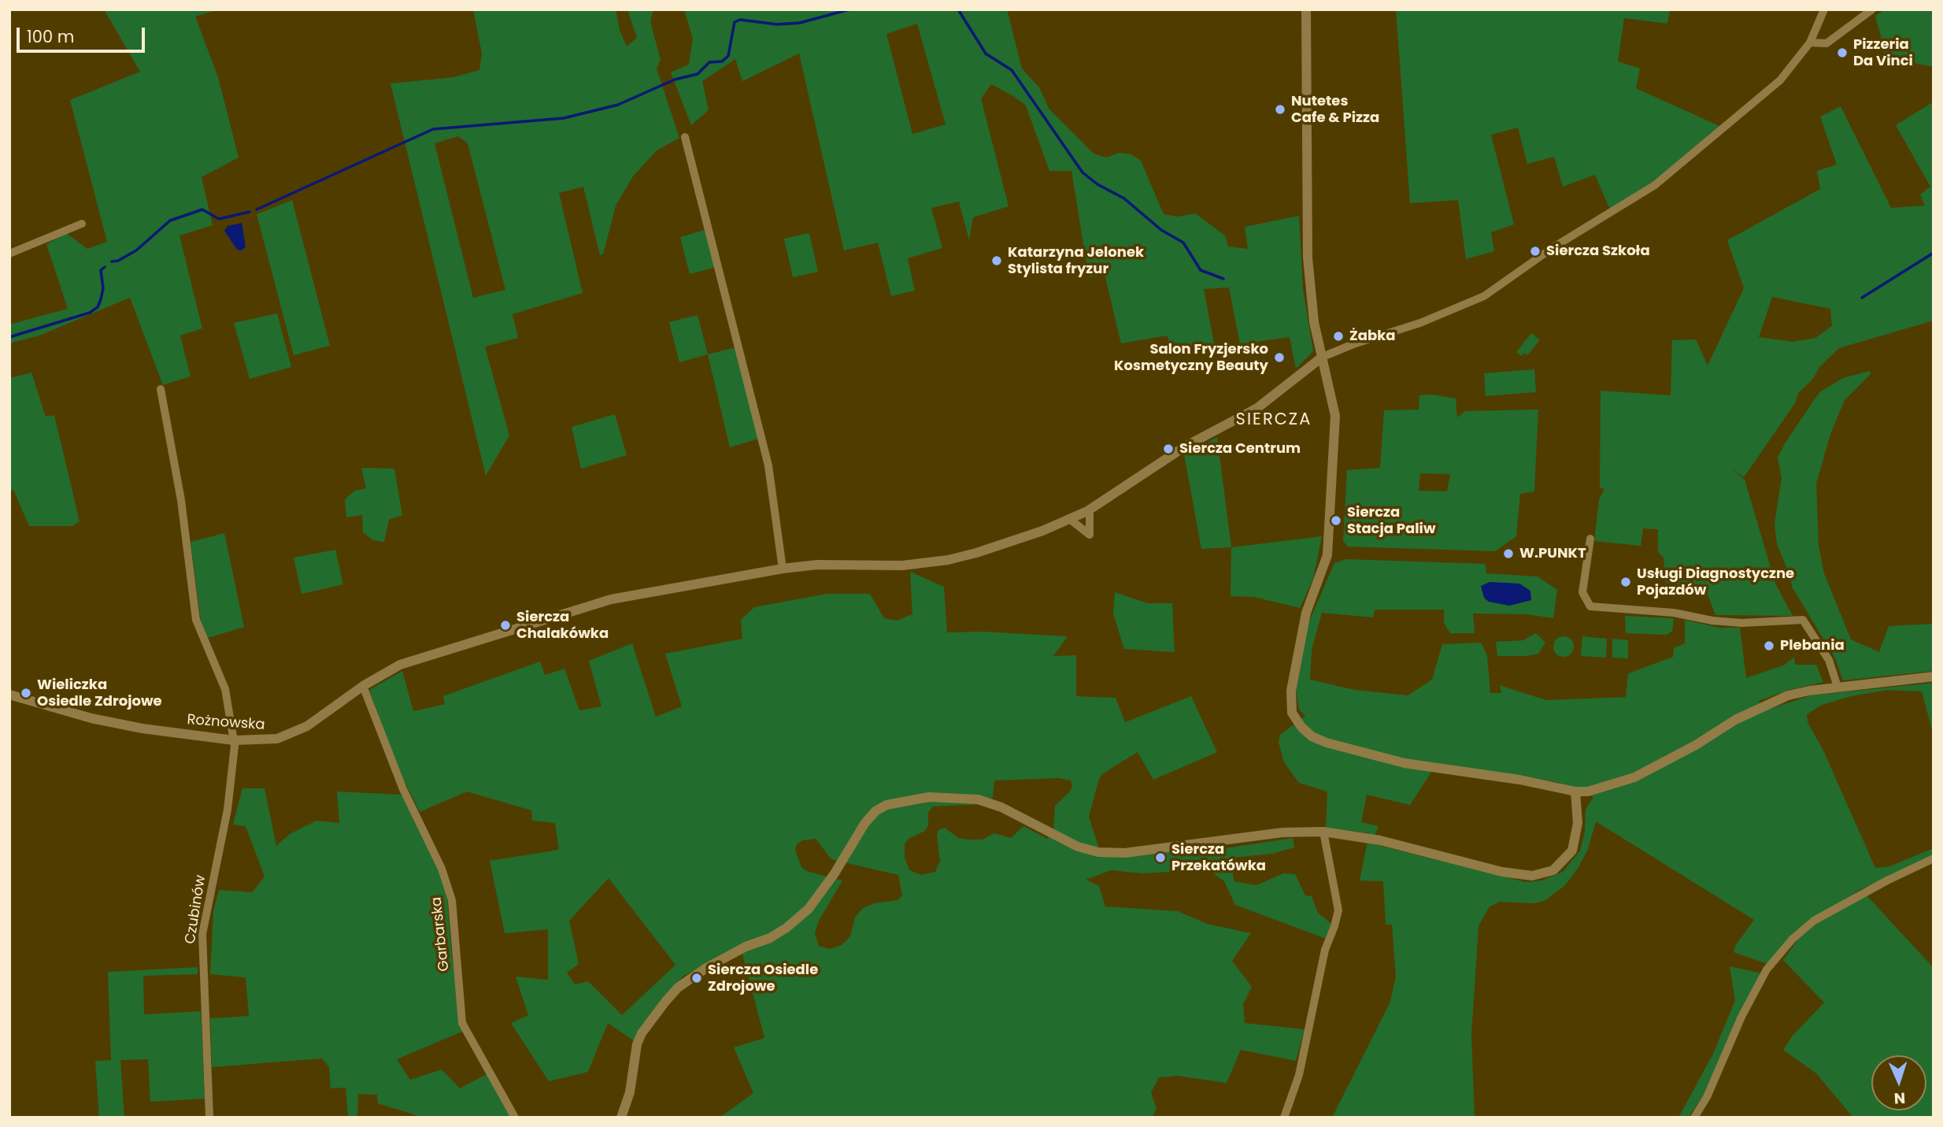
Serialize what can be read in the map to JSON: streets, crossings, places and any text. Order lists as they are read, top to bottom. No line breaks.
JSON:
{"streets":{"street":["Rożnowska","Czubinów","Garbarska"]},"crossings":[["Rożnowska","Czubinów"],["Rożnowska","Garbarska"]],"districts":["SIERCZA"],"places":["Pizzeria Da Vinci","Nutetes Cafe & Pizza","Siercza Szkoła","Katarzyna Jelonek Stylista fryzur","Żabka","Salon Fryzjersko Kosmetyczny Beauty","Siercza Centrum","Siercza Stacja Paliw","W.PUNKT","Usługi Diagnostyczne Pojazdów","Siercza Chalakówka","Plebania","Wieliczka Osiedle Zdrojowe","Siercza Przekatówka","Siercza Osiedle Zdrojowe"],"scale_bar":"100 m","north":"bottom"}
